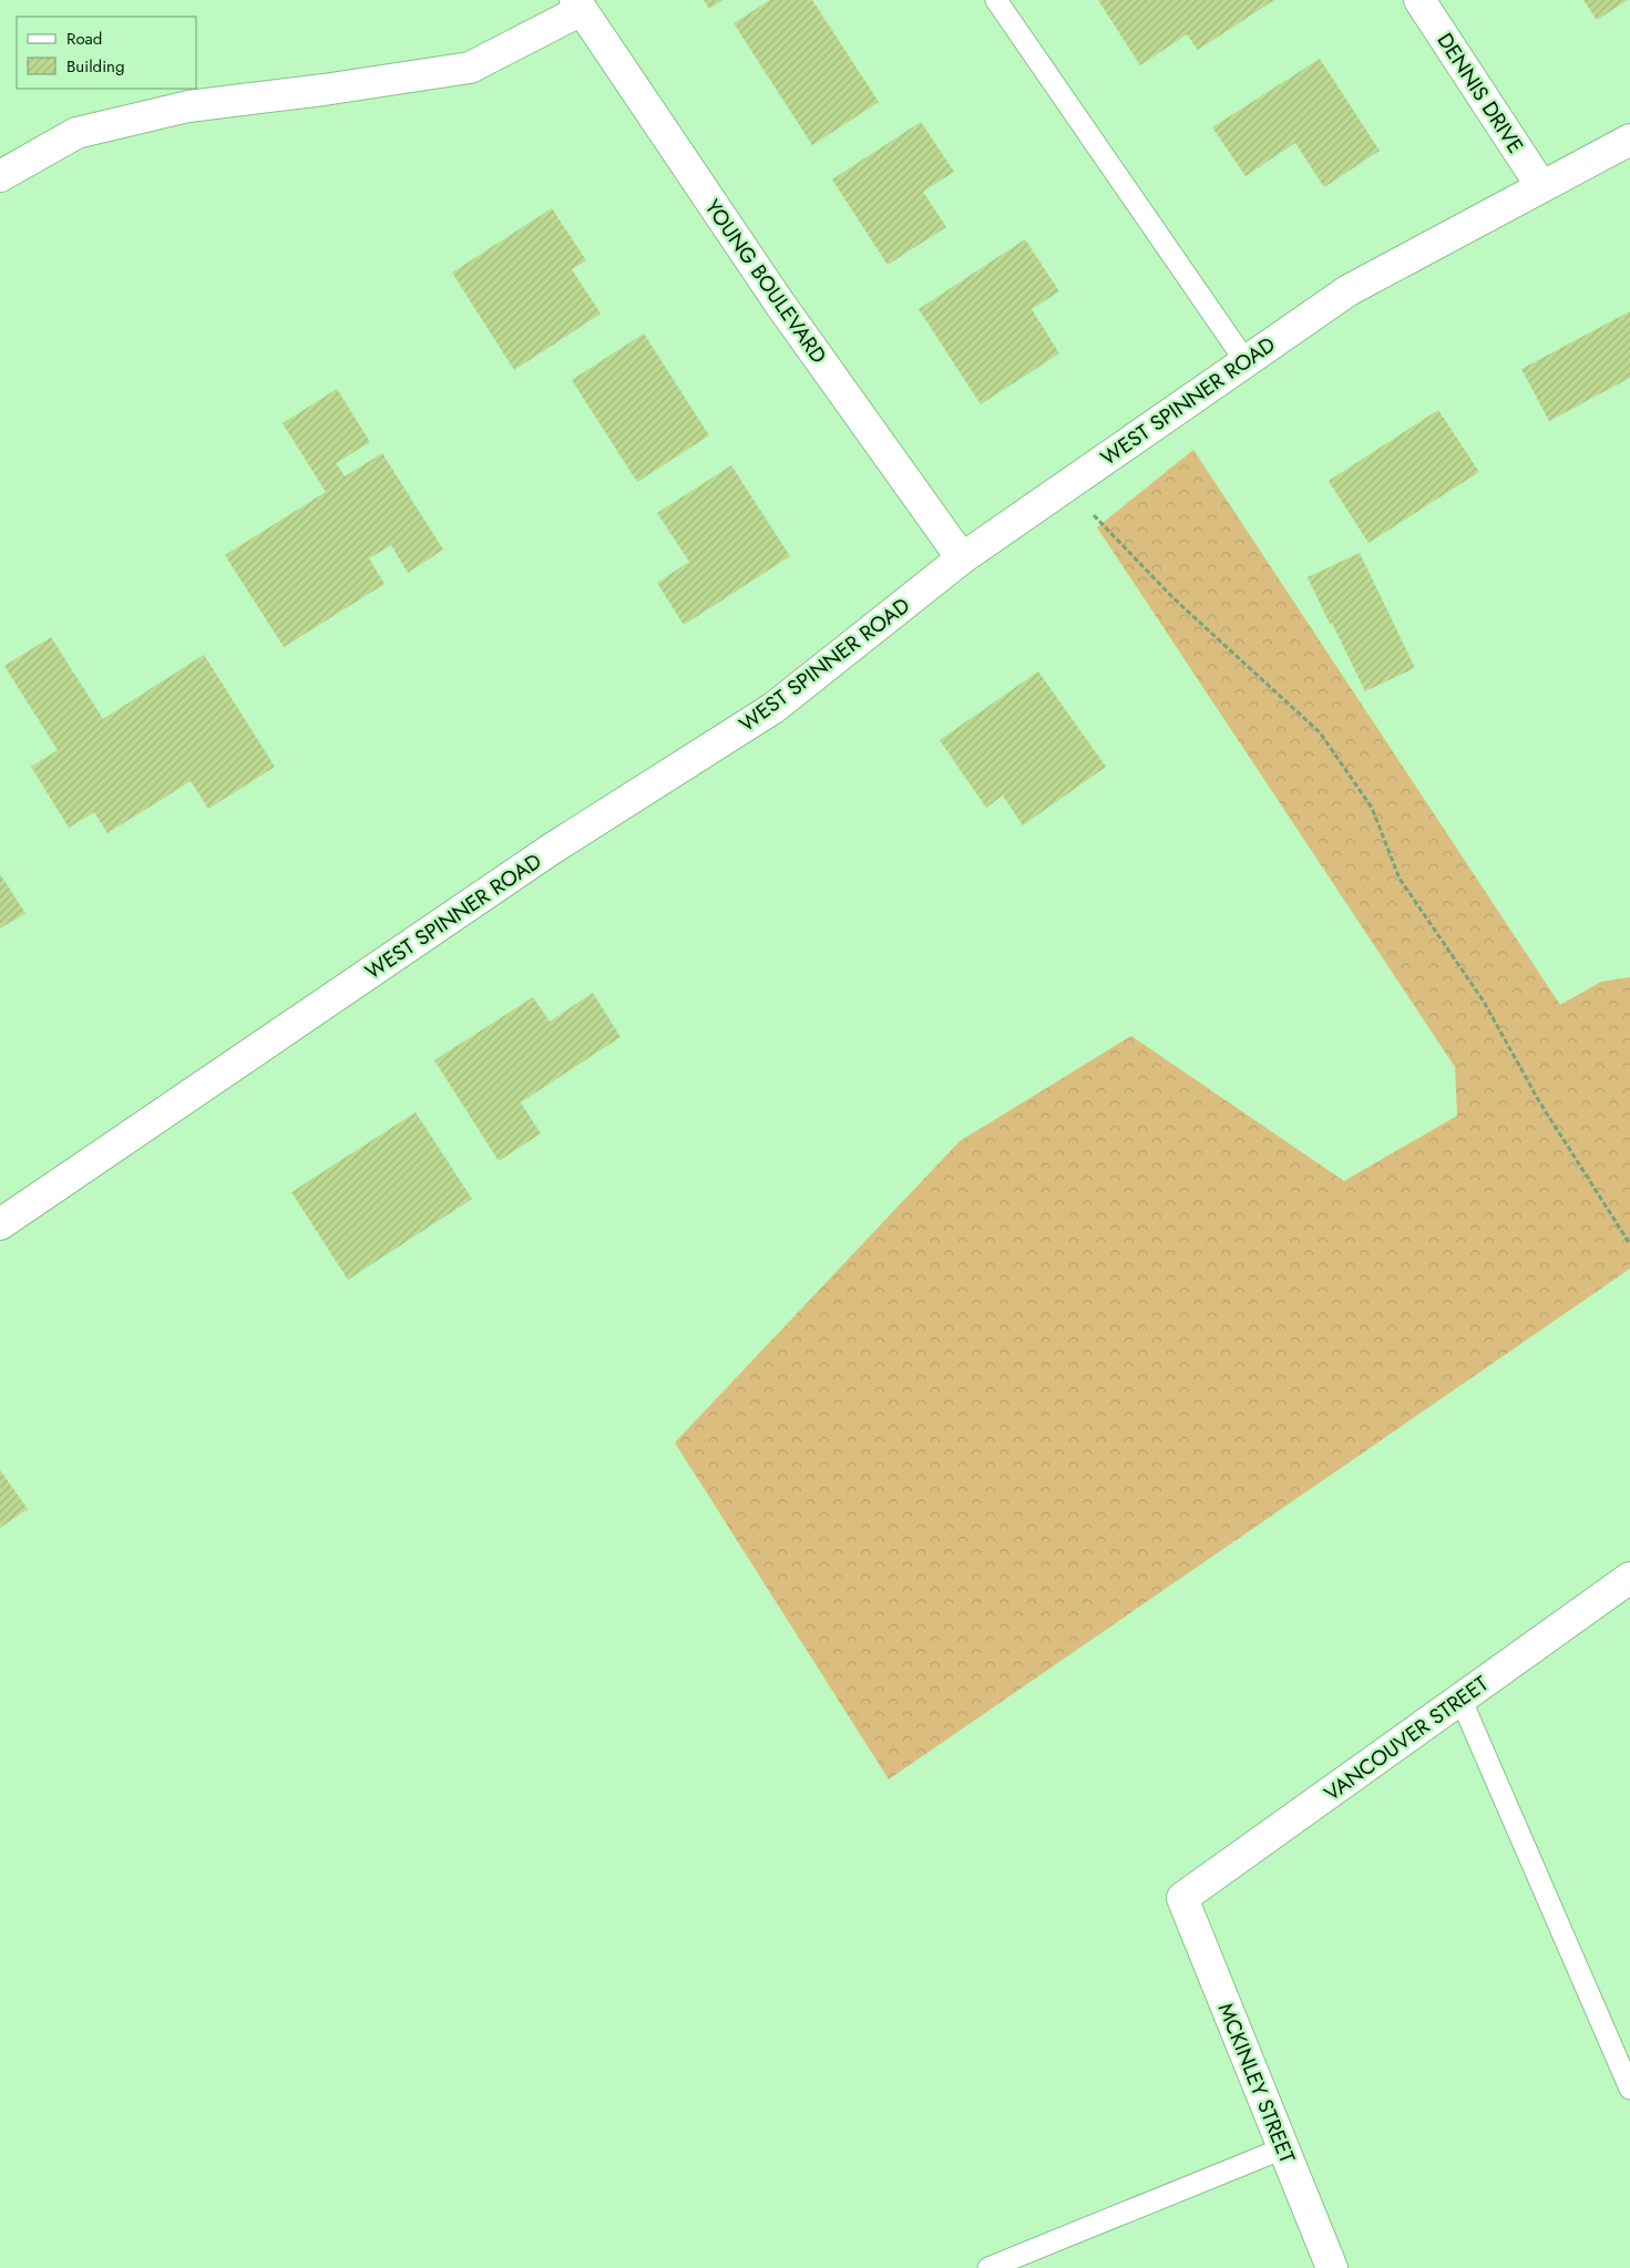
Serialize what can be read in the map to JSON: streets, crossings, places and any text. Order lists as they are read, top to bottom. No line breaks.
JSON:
{"streets":{"street":["DENNIS DRIVE","YOUNG BOULEVARD","WEST SPINNER ROAD","VANCOUVER STREET","MCKINLEY STREET"]},"crossings":[["DENNIS DRIVE","WEST SPINNER ROAD"],["YOUNG BOULEVARD","WEST SPINNER ROAD"],["VANCOUVER STREET","MCKINLEY STREET"]],"legend":["Road","Building"]}
